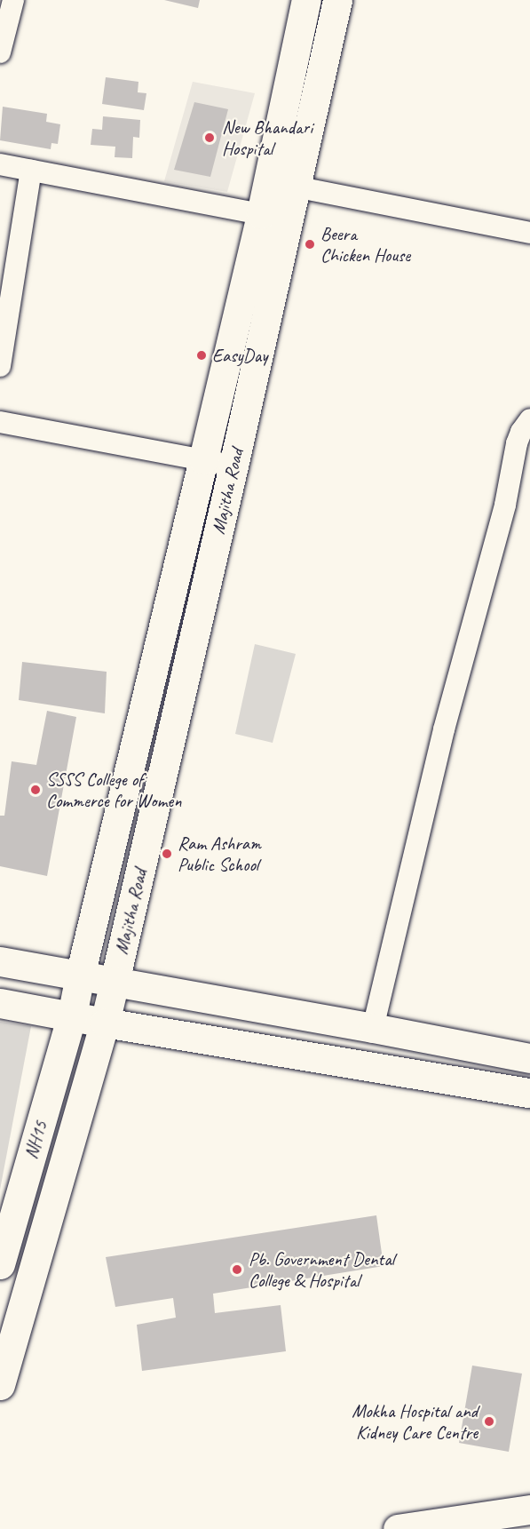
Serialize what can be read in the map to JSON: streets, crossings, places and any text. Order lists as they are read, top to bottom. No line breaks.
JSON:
{"streets":{"main road":["Majitha Road","NH15"]},"crossings":[["Majitha Road","NH15"]],"places":["New Bhandari Hospital","Beera Chicken House","EasyDay","SSSS College of Commerce for Women","Ram Ashram Public School","Pb. Government Dental College & Hospital","Mokha Hospital and Kidney Care Centre"]}
